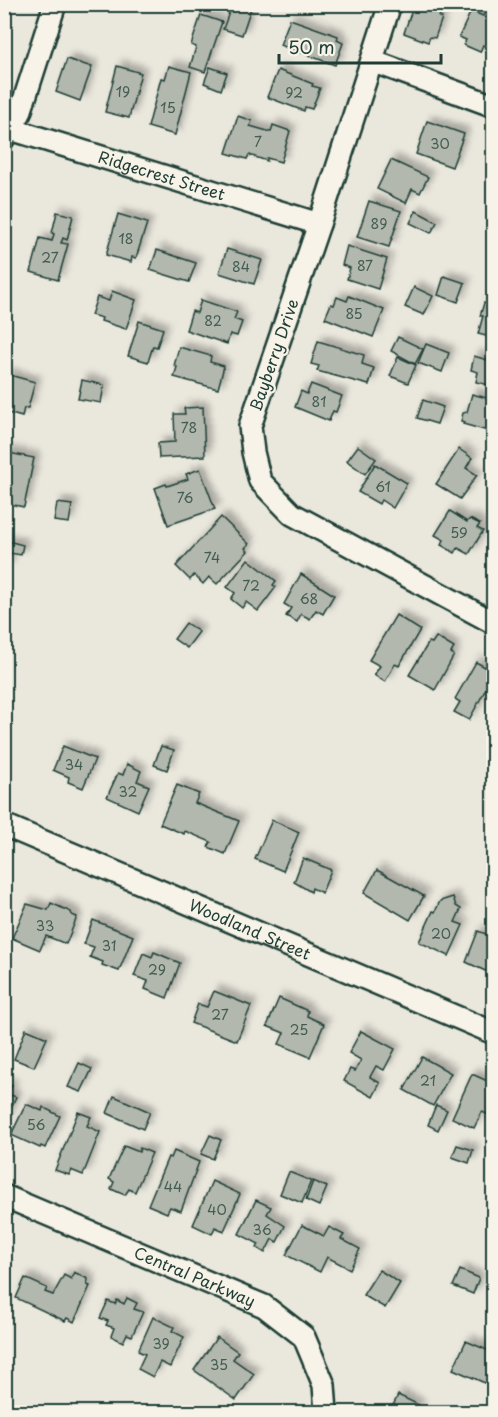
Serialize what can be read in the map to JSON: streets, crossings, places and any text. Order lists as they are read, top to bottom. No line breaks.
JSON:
{"streets":{"street":["Ridgecrest Street","Bayberry Drive","Woodland Street","Central Parkway"]},"crossings":[["Ridgecrest Street","Bayberry Drive"]],"house_numbers":["19","92","15","7","30","89","18","27","87","84","85","82","81","78","61","76","59","74","72","68","34","32","33","20","31","29","27","25","21","56","44","40","36","39","35"],"scale_bar":"50 m"}
